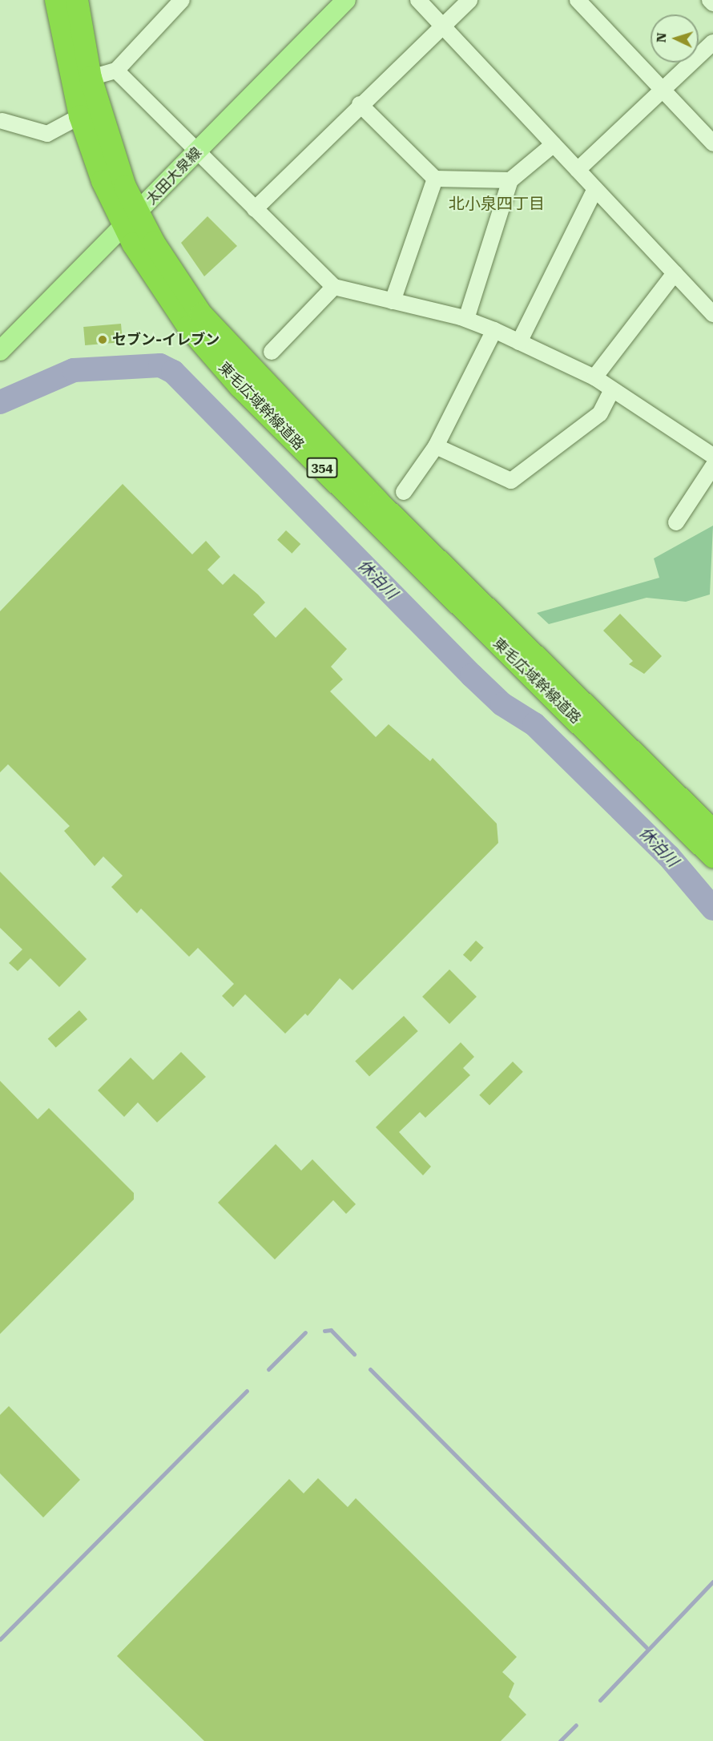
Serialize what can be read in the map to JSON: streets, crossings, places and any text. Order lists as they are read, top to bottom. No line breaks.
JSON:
{"streets":{"highway":["東毛広域幹線道路","354"],"main road":["太田大泉線"]},"crossings":[["太田大泉線","東毛広域幹線道路"]],"districts":["北小泉四丁目"],"water":["休泊川"],"places":["セブン-イレブン"],"north":"left"}
